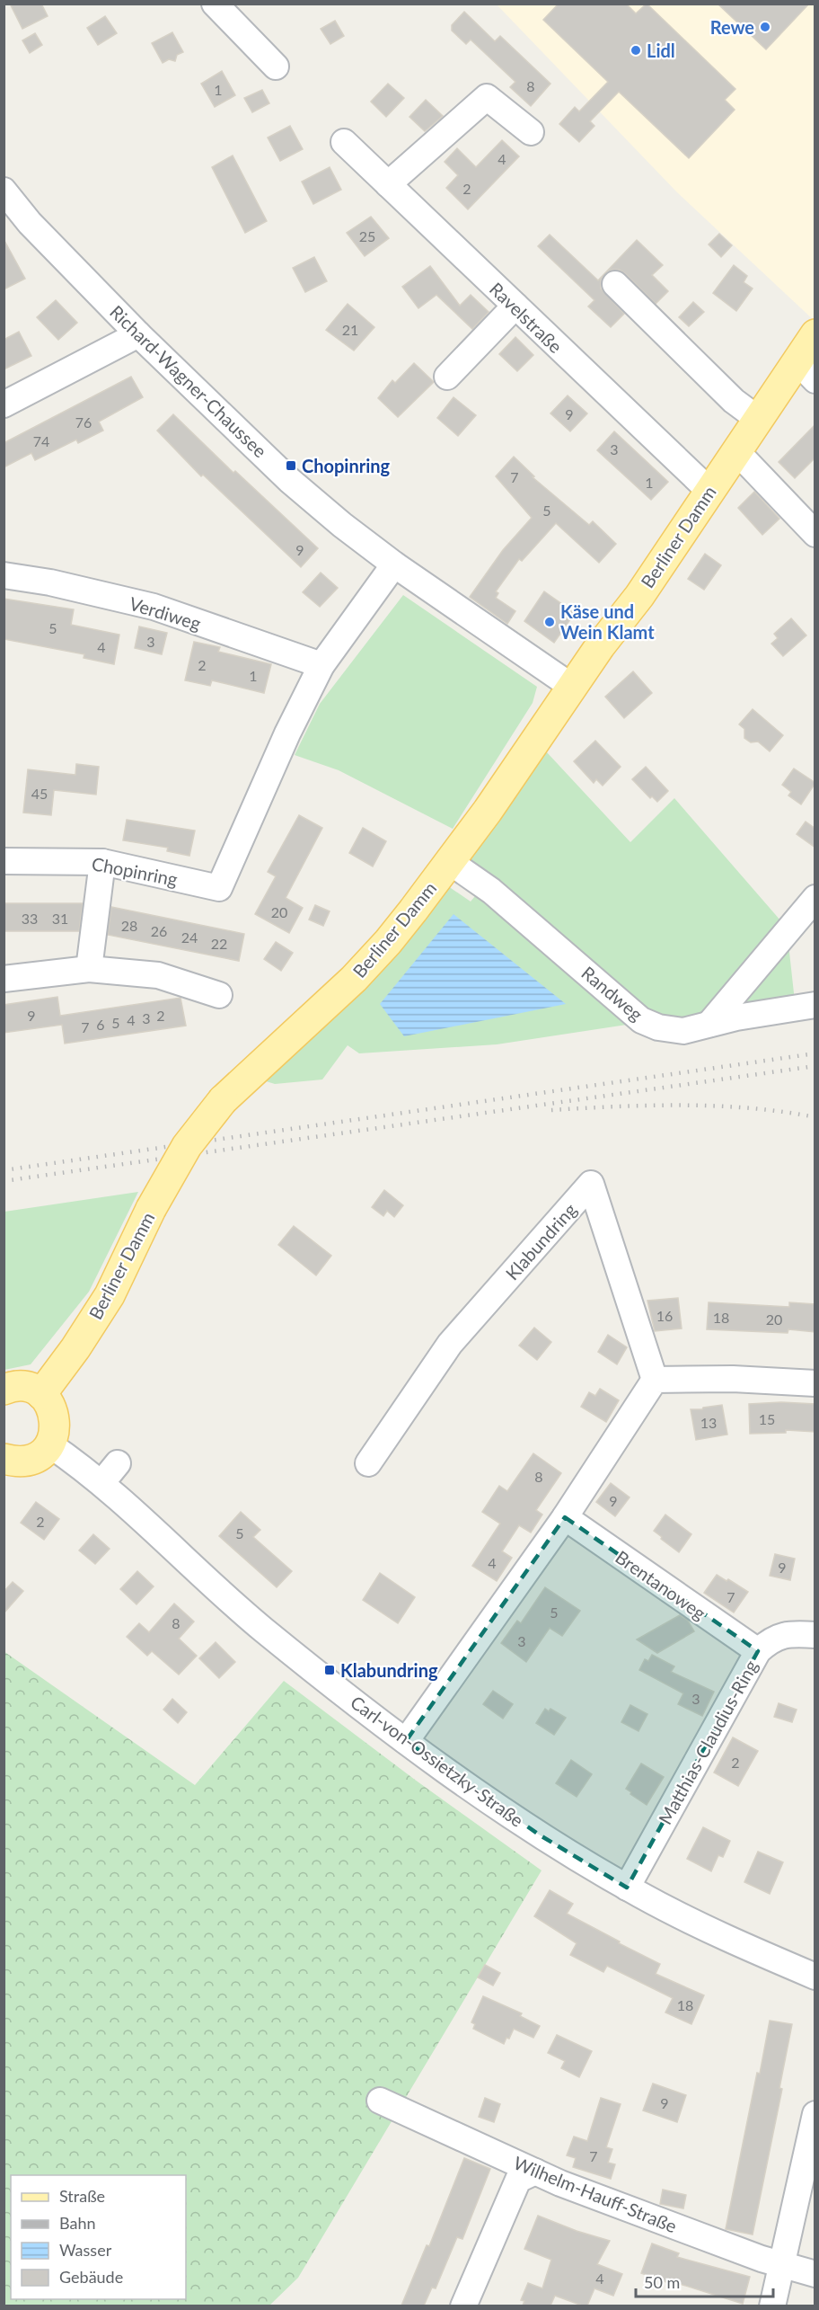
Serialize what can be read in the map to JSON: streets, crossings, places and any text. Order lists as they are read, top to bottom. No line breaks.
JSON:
{"streets":{"main road":["Berliner Damm"],"street":["Ravelstraße","Richard-Wagner-Chaussee","Verdiweg","Chopinring","Randweg","Klabundring","Brentanoweg","Matthias-Claudius-Ring","Carl-von-Ossietzky-Straße","Wilhelm-Hauff-Straße"]},"crossings":[["Ravelstraße","Berliner Damm"],["Richard-Wagner-Chaussee","Berliner Damm"],["Richard-Wagner-Chaussee","Chopinring"],["Berliner Damm","Randweg"],["Verdiweg","Chopinring"],["Brentanoweg","Matthias-Claudius-Ring"],["Matthias-Claudius-Ring","Carl-von-Ossietzky-Straße"]],"places":{"other":["Rewe","Lidl","Käse und Wein Klamt"],"transit":["Chopinring","Klabundring"]},"house_numbers":["8","1","4","2","25","21","9","76","74","3","7","1","5","9","5","3","4","2","1","45","20","33","31","28","26","24","22","9","2","3","4","5","6","7","16","18","20","15","13","8","9","2","5","4","9","7","5","8","3","3","2","18","9","7","4"],"legend":["Straße","Bahn","Wasser","Gebäude"],"scale_bar":"50 m"}
